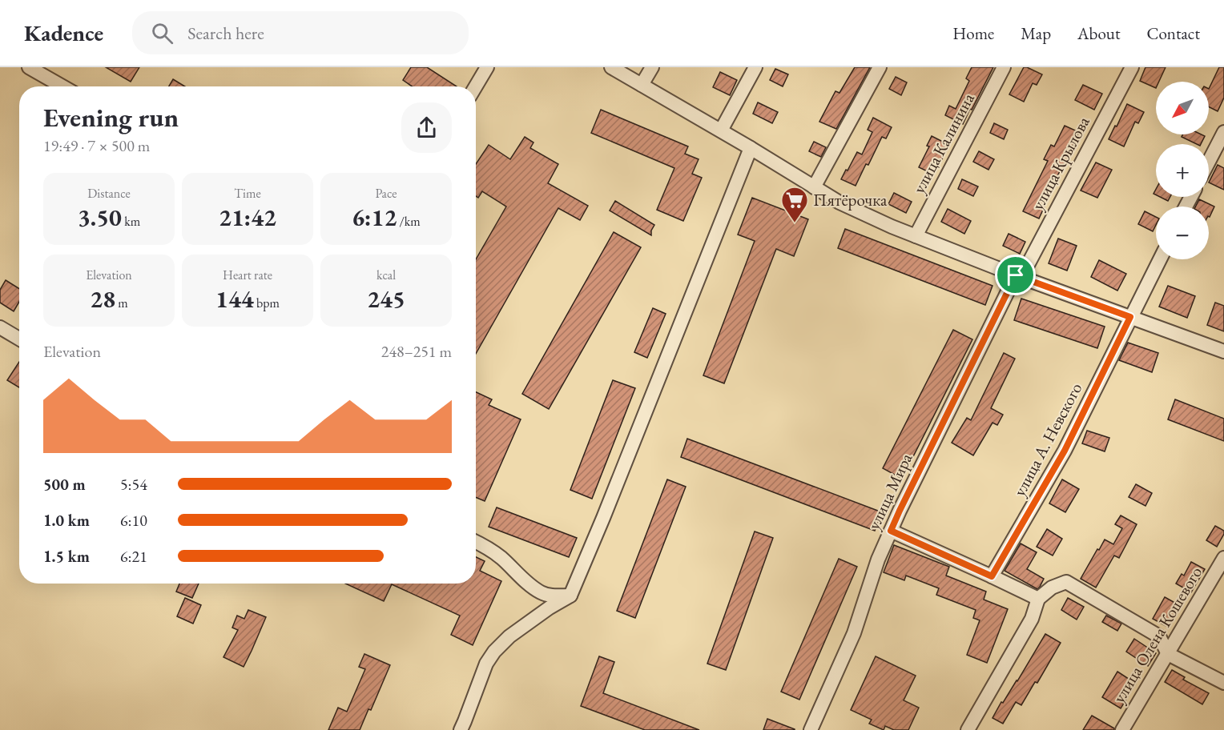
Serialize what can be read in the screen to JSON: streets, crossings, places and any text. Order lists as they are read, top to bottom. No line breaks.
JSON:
{"streets":{"street":["улица Калинина","улица Крылова","улица А. Невского","улица Мира","улица Олена Кошевого"]},"crossings":[["улица Крылова","улица Мира"]],"places":{"supermarket":["Пятёрочка"]},"north":"bottom left","page":{"header":"Kadence","search":"Search here","nav":["Home","Map","About","Contact"],"map_buttons":["+","−"],"heading":["Evening run","19:49 · 7 × 500 m"],"stats":[["Distance","3.50 km"],["Time","21:42"],["Pace","6:12 /km"],["Elevation","28 m"],["Heart rate","144 bpm"],["kcal","245"]],"chart":["Elevation","248–251 m"],"list":[{"name":"500 m","note":"5:54"},{"name":"1.0 km","note":"6:10"},{"name":"1.5 km","note":"6:21"}]}}
